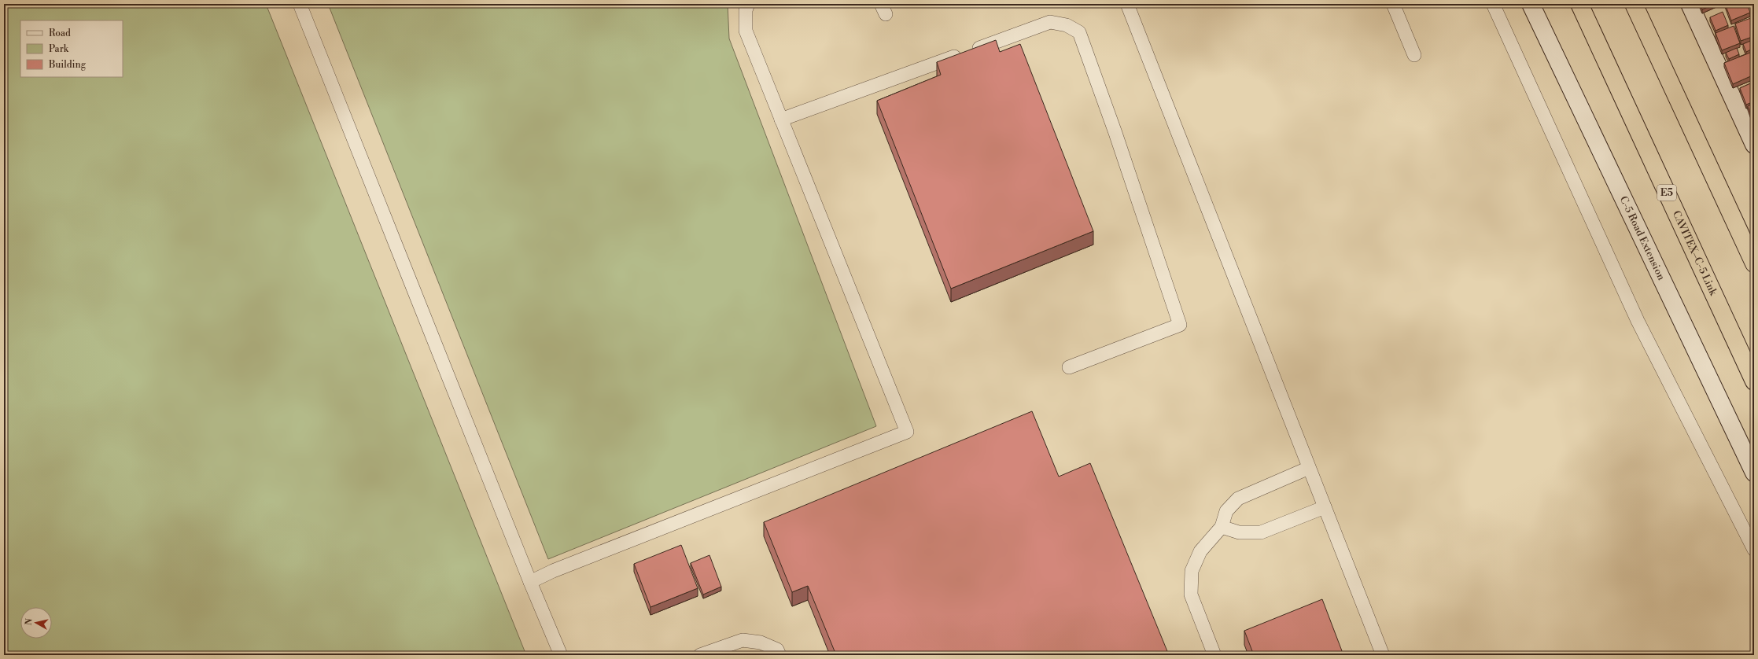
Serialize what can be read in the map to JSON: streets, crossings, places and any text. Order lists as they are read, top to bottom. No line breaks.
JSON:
{"streets":{"highway":["E5","CAVITEX–C-5 Link"],"main road":["C-5 Road Extension"]},"legend":["Road","Park","Building"],"north":"left"}
